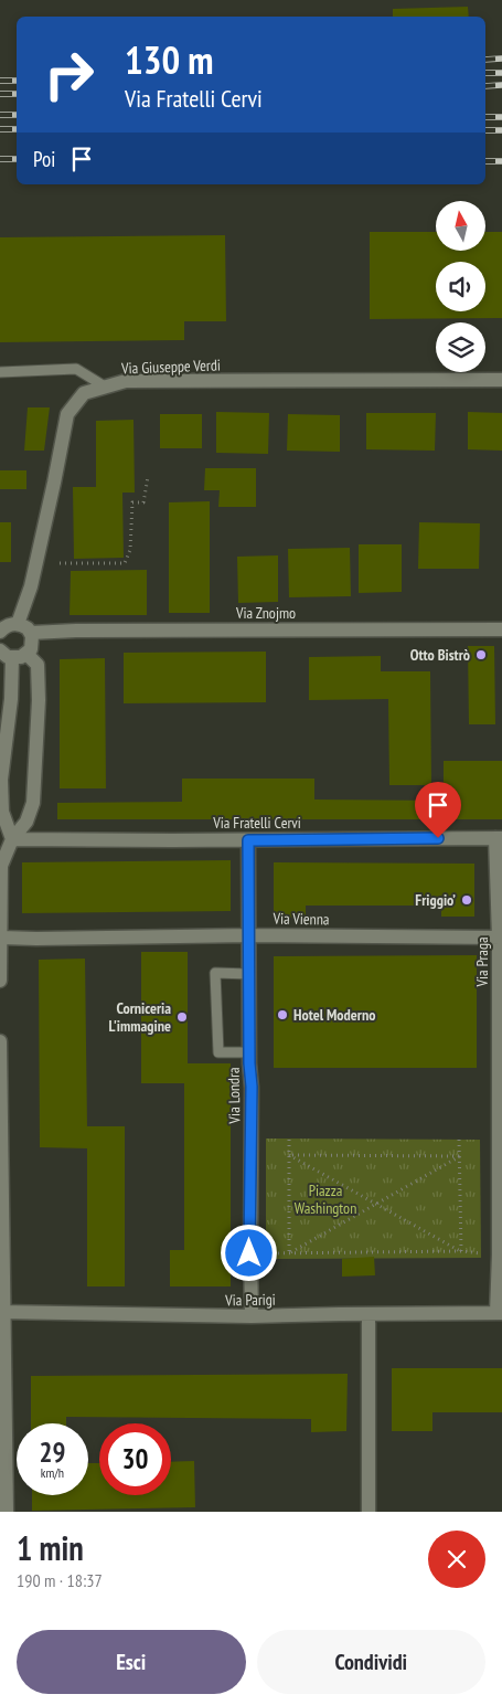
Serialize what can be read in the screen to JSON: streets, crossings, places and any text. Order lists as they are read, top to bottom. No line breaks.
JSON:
{"streets":{"street":["Via Giuseppe Verdi","Via Znojmo","Via Fratelli Cervi","Via Vienna","Via Praga","Via Londra","Via Parigi"]},"crossings":[["Via Fratelli Cervi","Via Praga"],["Via Fratelli Cervi","Via Londra"],["Via Vienna","Via Praga"],["Via Vienna","Via Londra"],["Via Praga","Via Parigi"],["Via Londra","Via Parigi"]],"parks":["Piazza Washington"],"places":["Otto Bistrò","Friggio’","Hotel Moderno","Corniceria L'immagine"],"north":"top","page":{"turn":["130 m","Via Fratelli Cervi"],"then":"Poi","speed":"29 km/h","limit":"30","heading":["1 min","190 m · 18:37"],"buttons":["Esci","Condividi"]}}
